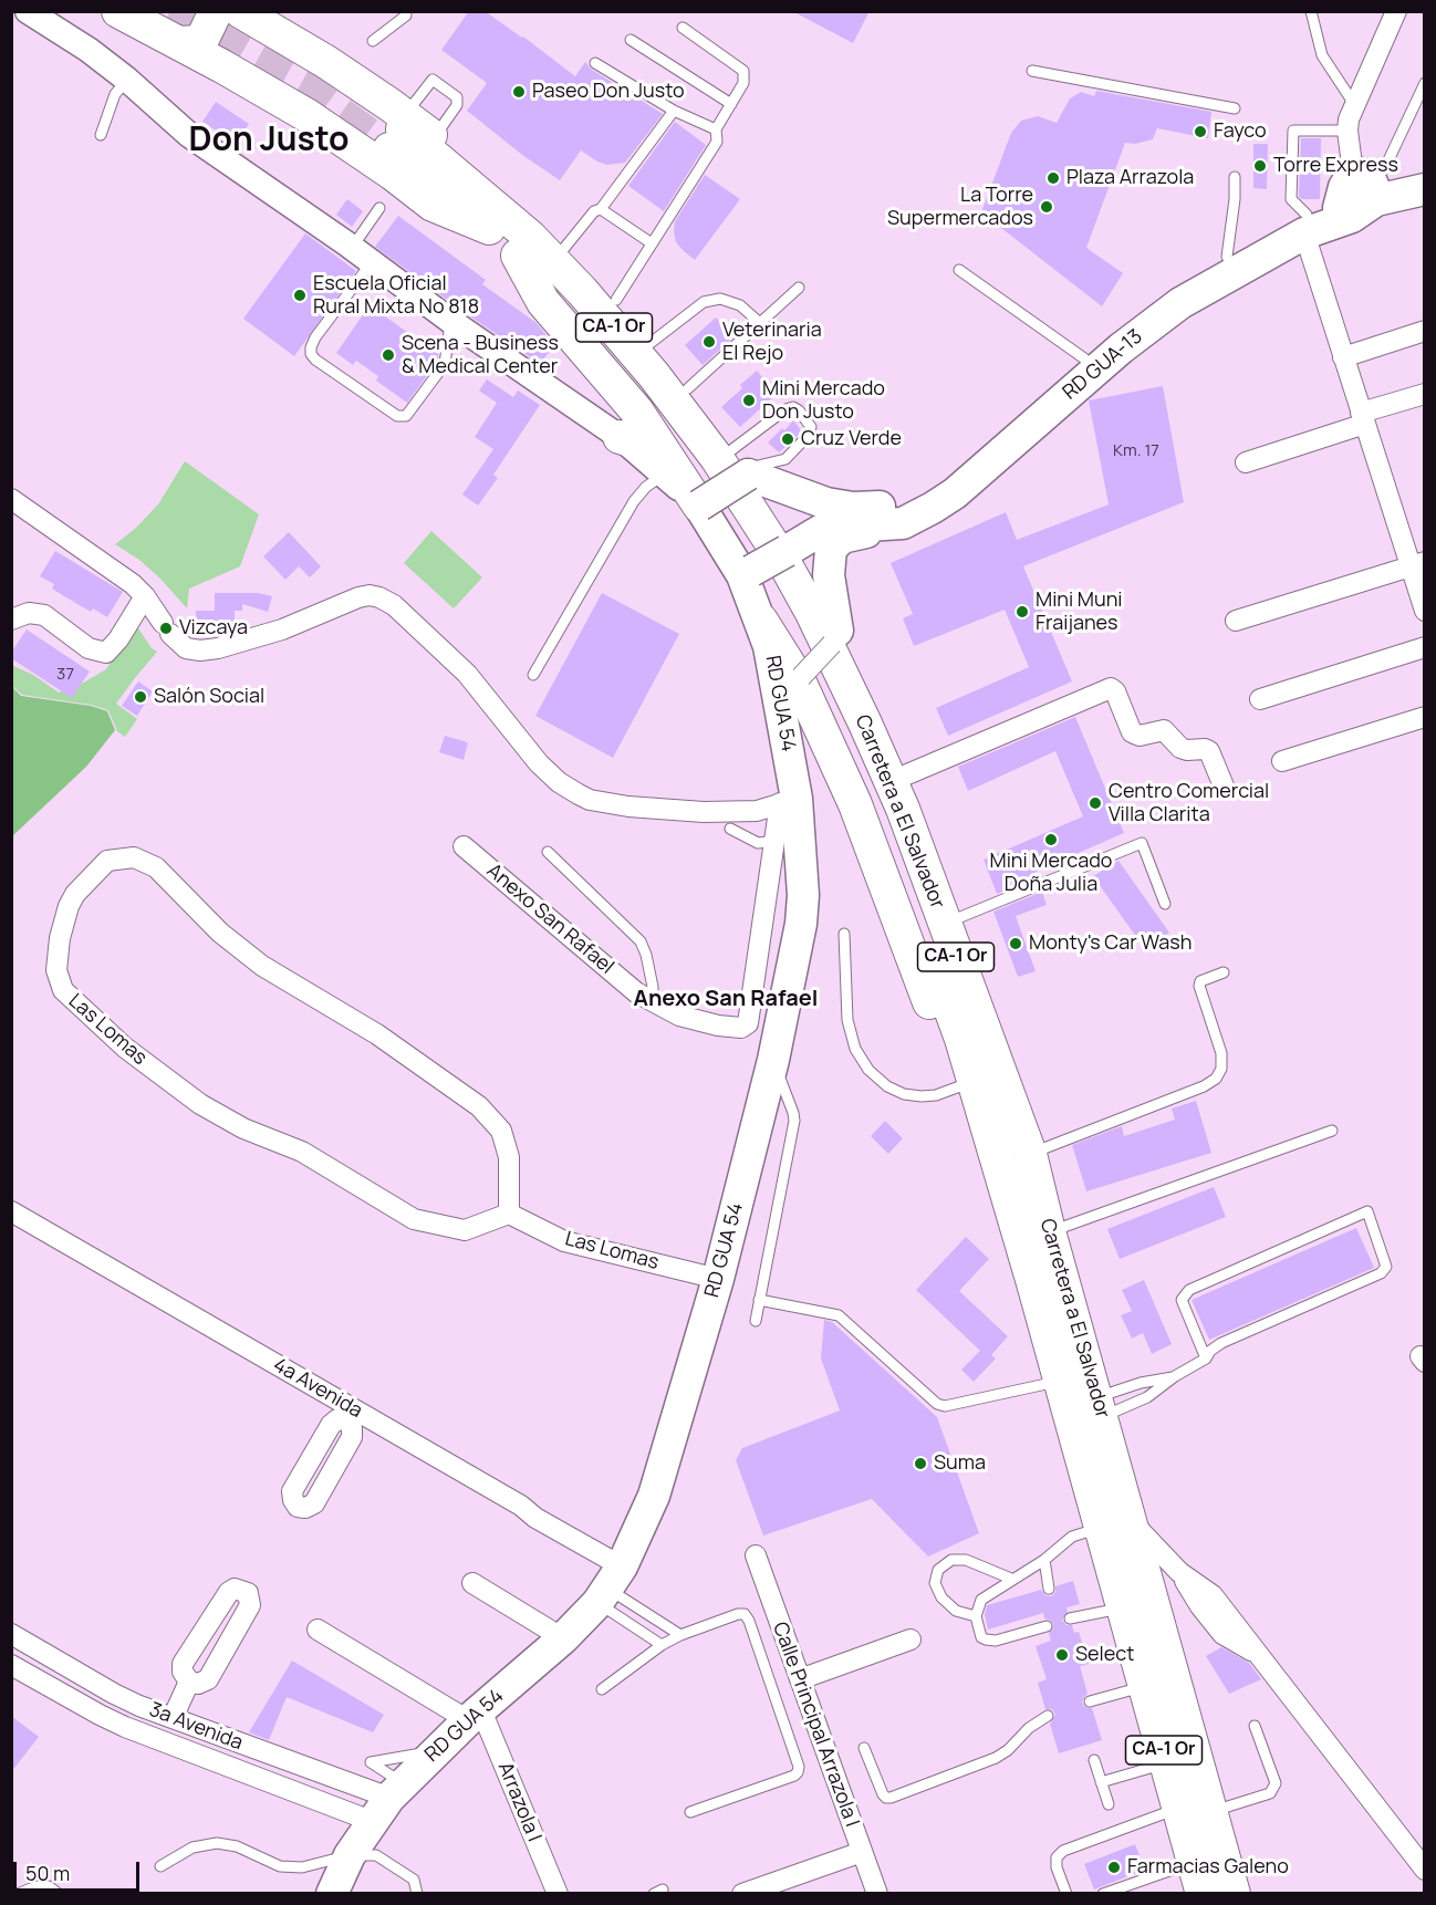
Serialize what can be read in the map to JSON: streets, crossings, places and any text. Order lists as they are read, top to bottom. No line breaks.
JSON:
{"streets":{"highway":["CA-1 Or","Carretera a El Salvador"],"main road":["RD GUA-13","RD GUA 54"],"street":["Anexo San Rafael","Las Lomas","4a Avenida","Calle Principal Arrazola I","3a Avenida","Arrazola I"]},"crossings":[["RD GUA-13","RD GUA 54"],["RD GUA 54","Las Lomas"],["RD GUA 54","4a Avenida"],["RD GUA 54","3a Avenida"],["RD GUA 54","Arrazola I"]],"districts":["Don Justo","Anexo San Rafael"],"places":["Paseo Don Justo","Fayco","Torre Express","Plaza Arrazola","La Torre Supermercados","Escuela Oficial Rural Mixta No 818","Veterinaria El Rejo","Scena - Business & Medical Center","Mini Mercado Don Justo","Cruz Verde","Mini Muni Fraijanes","Vizcaya","Salón Social","Centro Comercial Villa Clarita","Mini Mercado Doña Julia","Monty's Car Wash","Suma","Select","Farmacias Galeno"],"house_numbers":["Km. 17","37"],"scale_bar":"50 m"}
